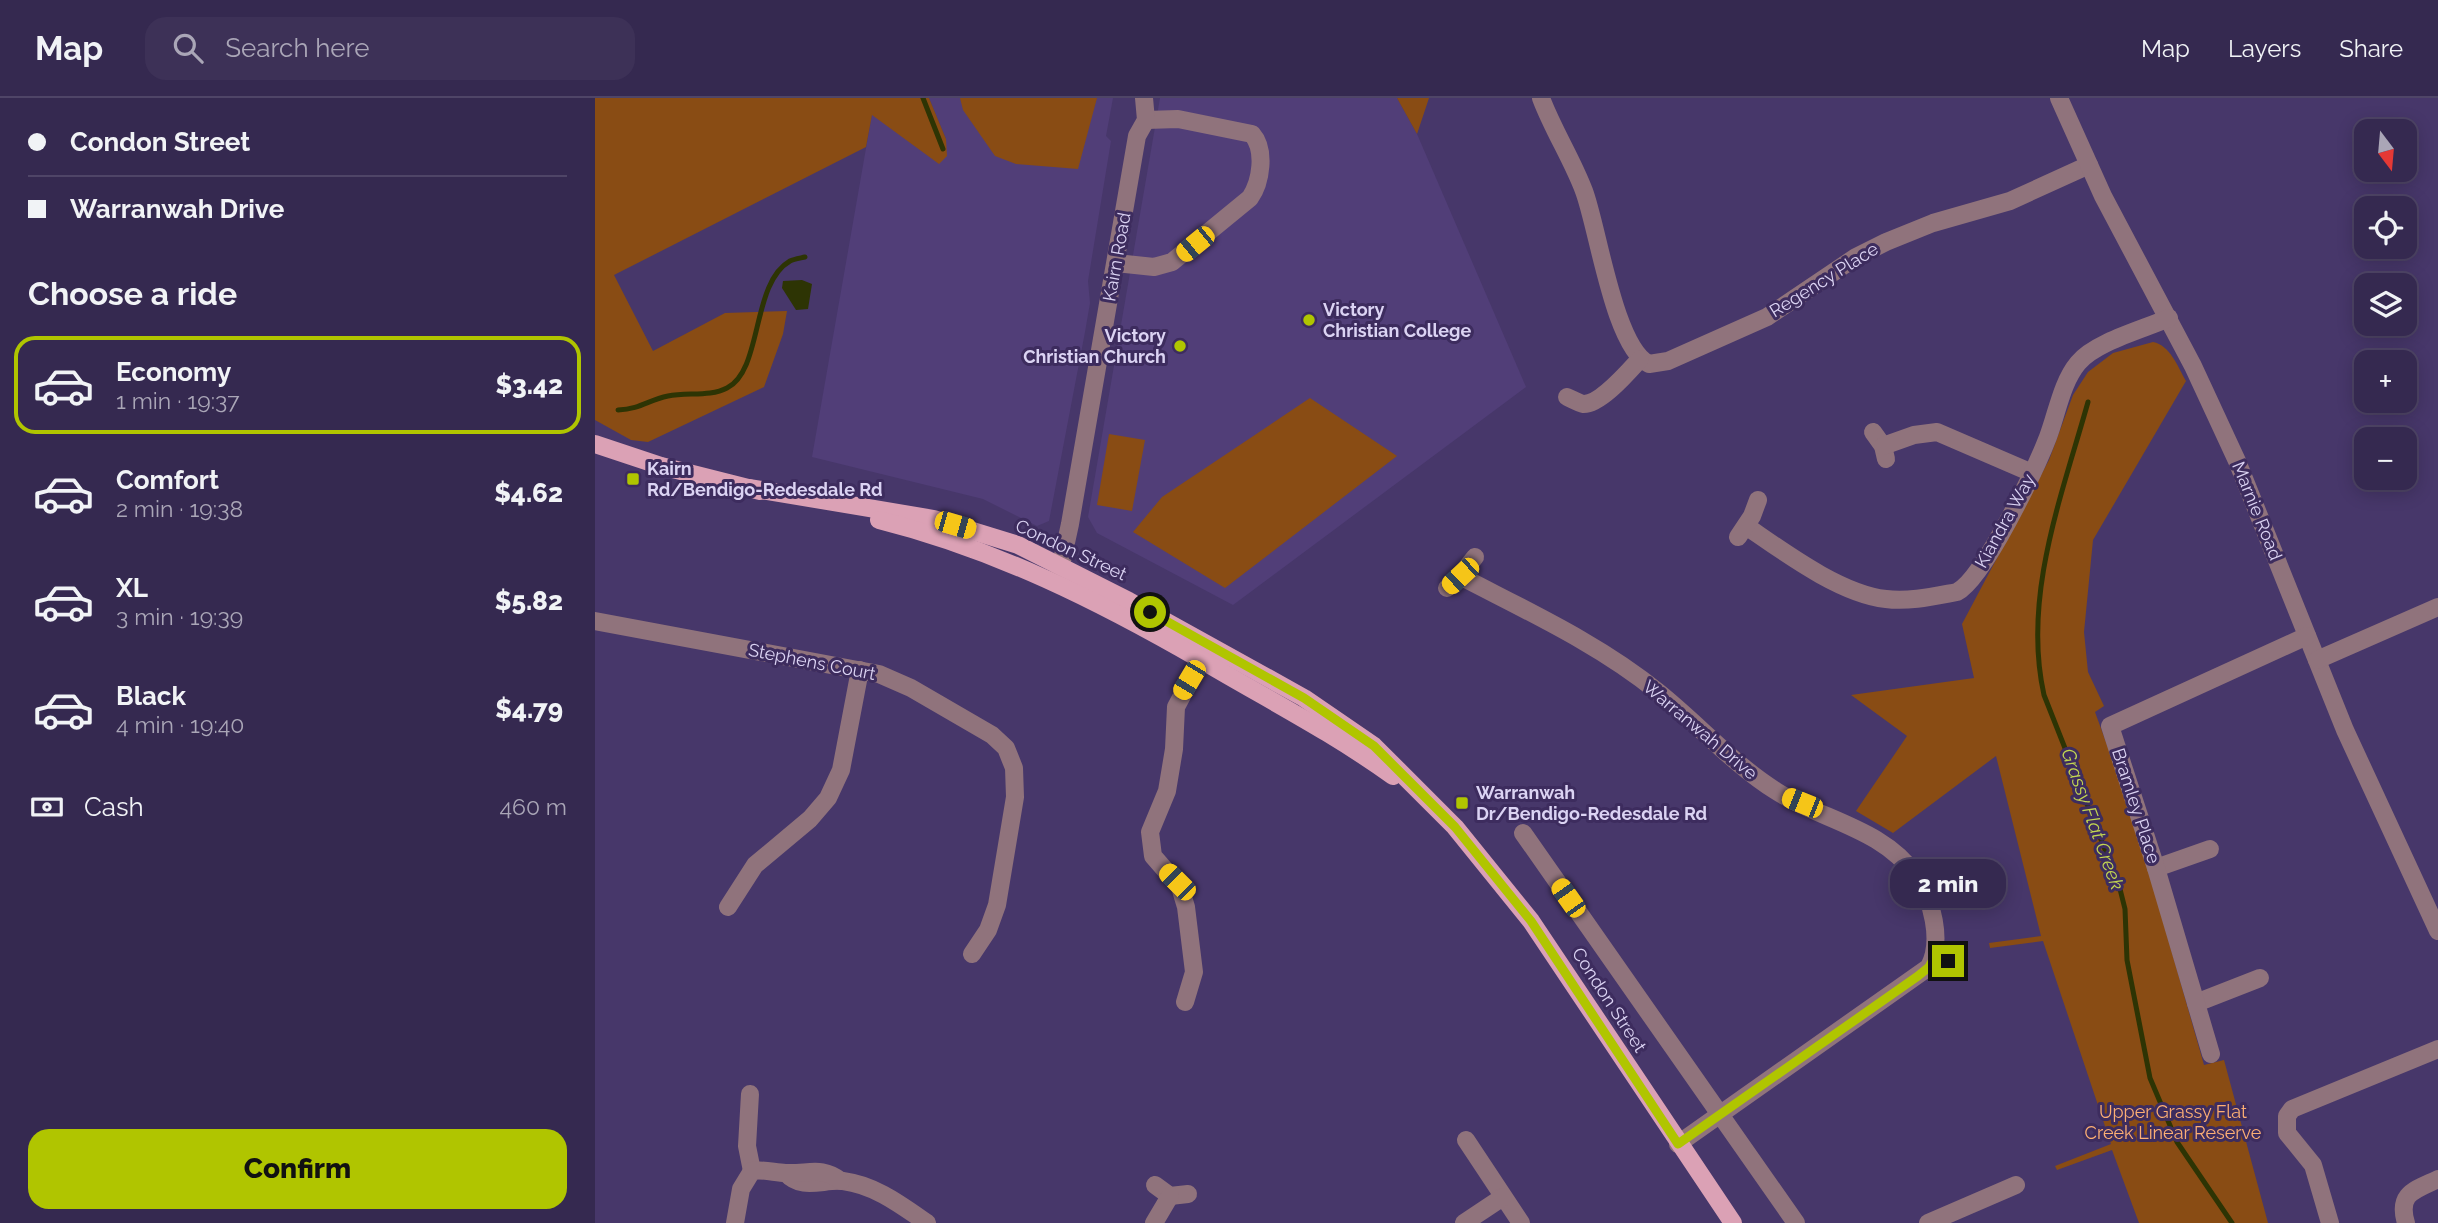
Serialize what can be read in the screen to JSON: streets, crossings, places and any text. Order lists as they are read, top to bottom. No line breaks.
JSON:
{"streets":{"main road":["Condon Street"],"street":["Kairn Road","Regency Place","Marnie Road","Kiandra Way","Stephens Court","Warranwah Drive","Bramley Place"]},"crossings":[["Kairn Road","Condon Street"],["Regency Place","Marnie Road"],["Marnie Road","Kiandra Way"],["Marnie Road","Bramley Place"],["Condon Street","Warranwah Drive"]],"water":["Grassy Flat Creek"],"parks":["Upper Grassy Flat Creek Linear Reserve"],"places":{"other":["Victory Christian College","Victory Christian Church"],"transit":["Kairn Rd/Bendigo-Redesdale Rd","Warranwah Dr/Bendigo-Redesdale Rd"]},"north":"bottom","page":{"header":"Map","search":"Search here","nav":["Map","Layers","Share"],"banner":["Condon Street","Warranwah Drive"],"map_buttons":["+","−"],"heading":"Choose a ride","list":[{"name":"Economy","note":"1 min · 19:37","value":"$3.42"},{"name":"Comfort","note":"2 min · 19:38","value":"$4.62"},{"name":"XL","note":"3 min · 19:39","value":"$5.82"},{"name":"Black","note":"4 min · 19:40","value":"$4.79"}],"pay":["Cash","460 m"],"bubble":"2 min","buttons":"Confirm"}}
